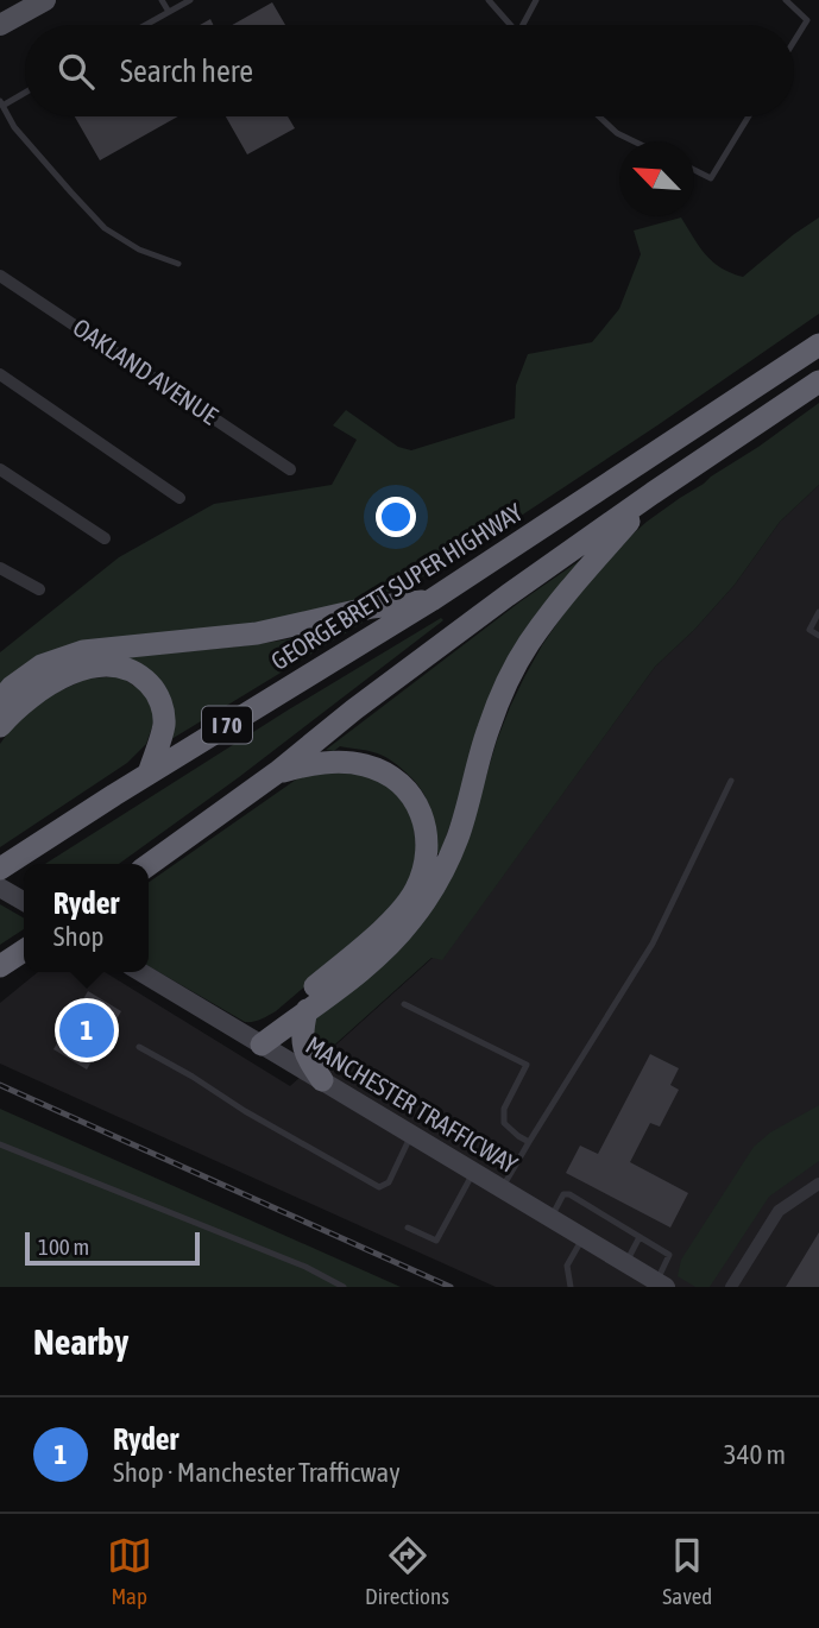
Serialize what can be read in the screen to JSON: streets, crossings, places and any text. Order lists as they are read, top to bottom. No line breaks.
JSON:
{"streets":{"highway":["GEORGE BRETT SUPER HIGHWAY","I 70"],"main road":["MANCHESTER TRAFFICWAY"],"street":["OAKLAND AVENUE"]},"scale_bar":"100 m","north":"top left","page":{"search":"Search here","popup":["Ryder","Shop"],"pins":"1","scale":"100 m","heading":"Nearby","list":[{"mark":"1","name":"Ryder","note":"Shop · Manchester Trafficway","value":"340 m"}],"nav":["Map","Directions","Saved"]}}
